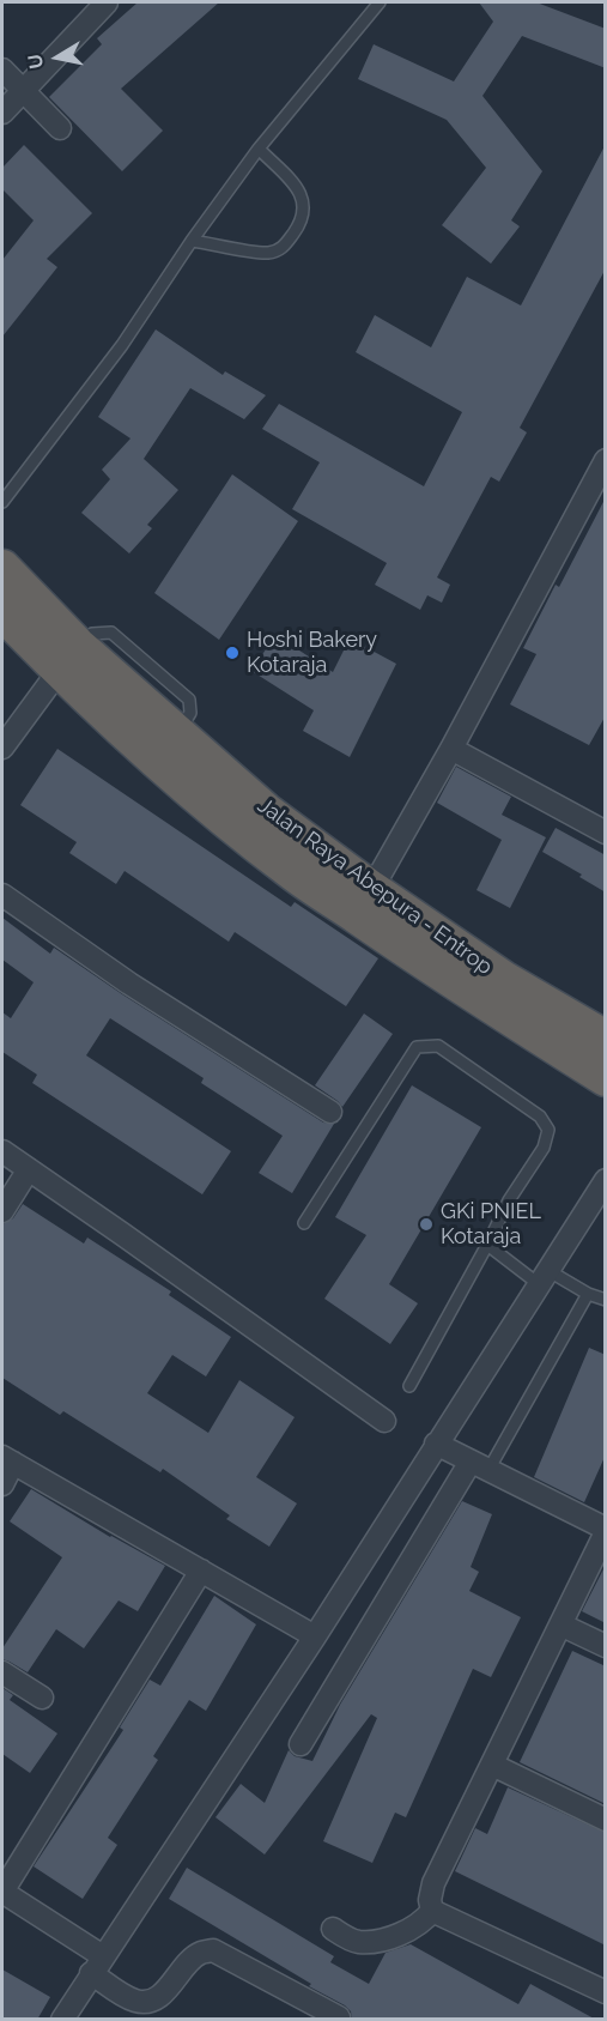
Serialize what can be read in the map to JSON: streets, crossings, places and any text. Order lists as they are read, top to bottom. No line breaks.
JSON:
{"streets":{"highway":["Jalan Raya Abepura - Entrop"]},"places":["Hoshi Bakery Kotaraja","GKi PNIEL Kotaraja"],"north":"left"}
